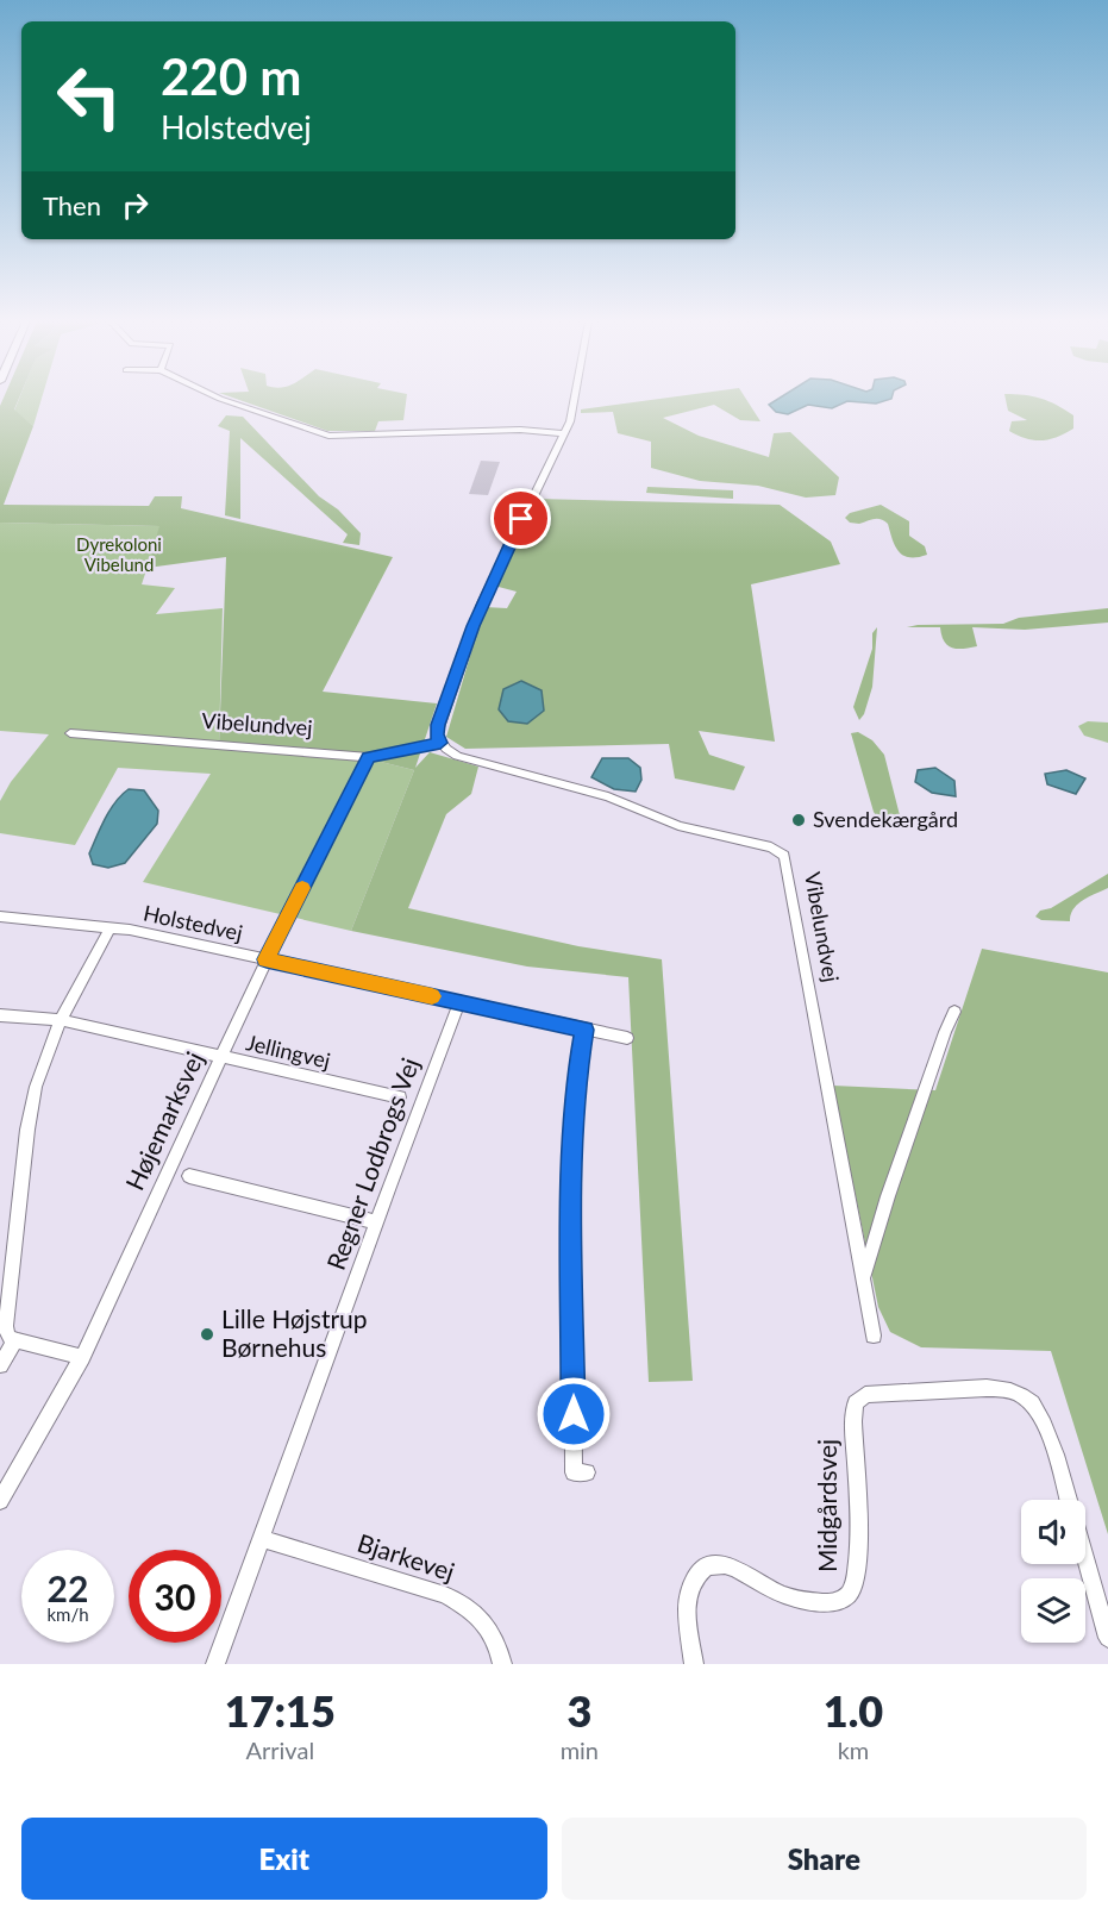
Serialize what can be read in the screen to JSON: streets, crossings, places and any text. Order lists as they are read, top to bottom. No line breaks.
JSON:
{"streets":{"street":["Vibelundvej","Holstedvej","Jellingvej","Højemarksvej","Regner Lodbrogs Vej","Midgårdsvej","Bjarkevej"]},"crossings":[["Vibelundvej","Højemarksvej"],["Holstedvej","Højemarksvej"],["Holstedvej","Regner Lodbrogs Vej"],["Jellingvej","Højemarksvej"],["Regner Lodbrogs Vej","Bjarkevej"]],"parks":["Dyrekoloni Vibelund"],"places":["Svendekærgård","Lille Højstrup Børnehus"],"page":{"turn":["220 m","Holstedvej"],"then":"Then","speed":"22 km/h","limit":"30","eta":["17:15","Arrival","3","min","1.0","km"],"buttons":["Exit","Share"]}}
